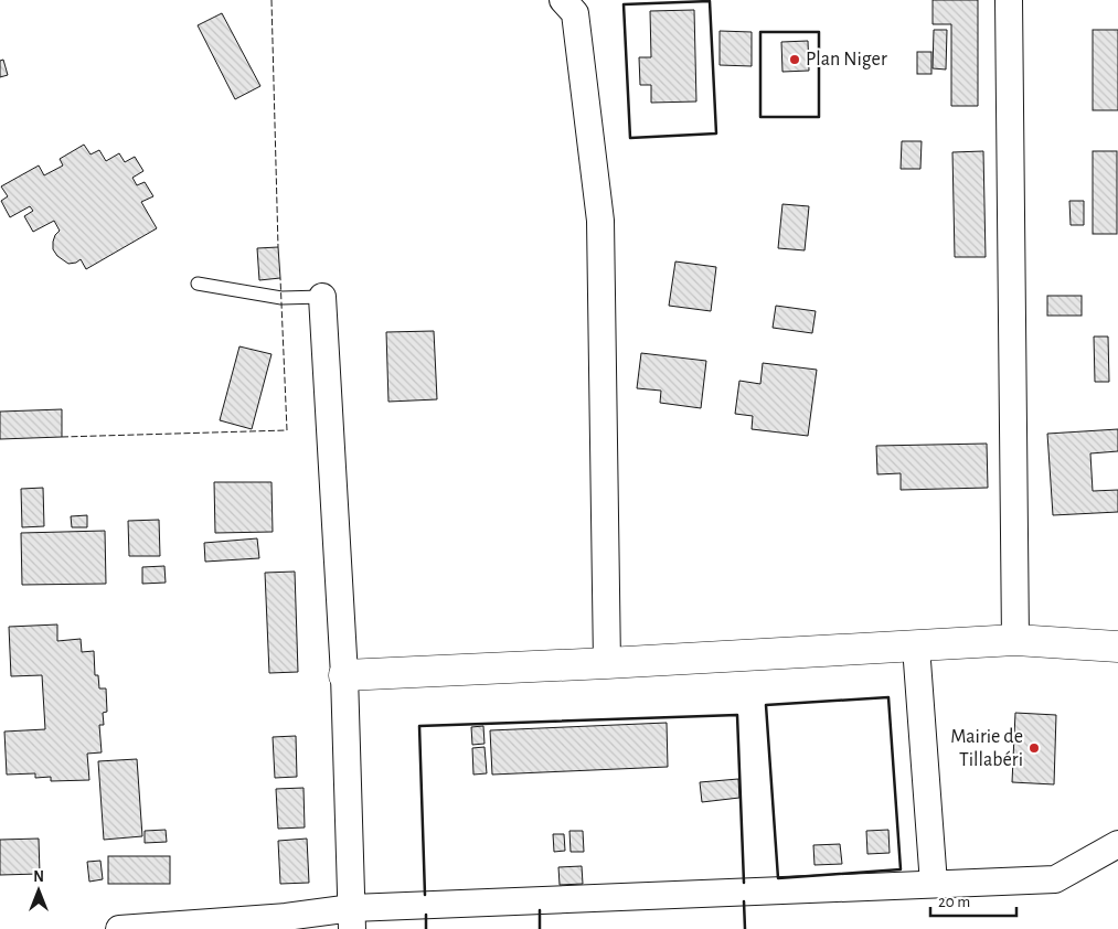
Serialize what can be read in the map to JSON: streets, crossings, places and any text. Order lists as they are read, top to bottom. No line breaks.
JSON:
{"places":["Plan Niger","Mairie de Tillabéri"],"scale_bar":"20 m","north":"top"}
